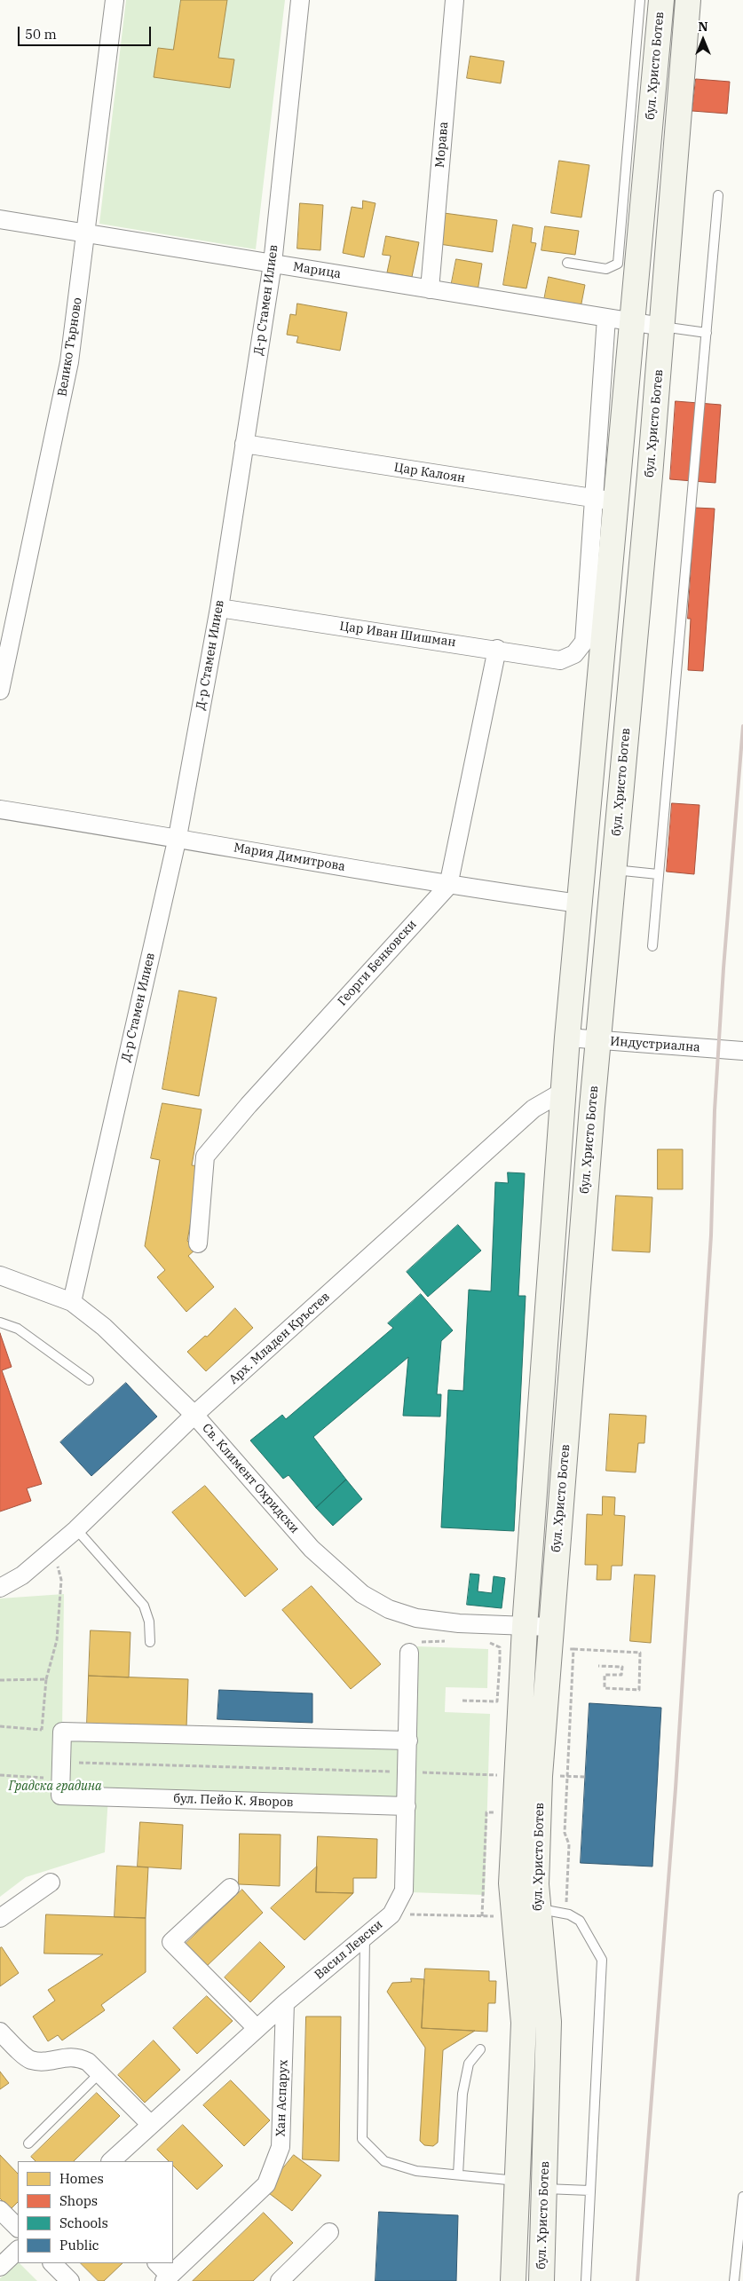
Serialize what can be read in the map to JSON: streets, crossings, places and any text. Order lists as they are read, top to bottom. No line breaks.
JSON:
{"streets":{"main road":["бул. Христо Ботев"],"street":["Морава","Марица","Д-р Стамен Илиев","Велико Търново","Цар Калоян","Цар Иван Шишман","Мария Димитрова","Георги Бенковски","Индустриална","Арх. Младен Кръстев","Св. Климент Охридски","бул. Пейо К. Яворов","Васил Левски","Хан Аспарух"]},"crossings":[["бул. Христо Ботев","Марица"],["бул. Христо Ботев","Цар Калоян"],["бул. Христо Ботев","Цар Иван Шишман"],["бул. Христо Ботев","Мария Димитрова"],["бул. Христо Ботев","Индустриална"],["бул. Христо Ботев","Арх. Младен Кръстев"],["бул. Христо Ботев","Св. Климент Охридски"],["Морава","Марица"],["Марица","Д-р Стамен Илиев"],["Марица","Велико Търново"],["Д-р Стамен Илиев","Цар Калоян"],["Д-р Стамен Илиев","Цар Иван Шишман"],["Д-р Стамен Илиев","Мария Димитрова"],["Д-р Стамен Илиев","Св. Климент Охридски"],["Цар Калоян","Цар Иван Шишман"],["Мария Димитрова","Георги Бенковски"],["Арх. Младен Кръстев","Св. Климент Охридски"],["бул. Пейо К. Яворов","Васил Левски"],["Васил Левски","Хан Аспарух"]],"parks":["Градска градина"],"legend":["Homes","Shops","Schools","Public"],"scale_bar":"50 m","north":"top"}
